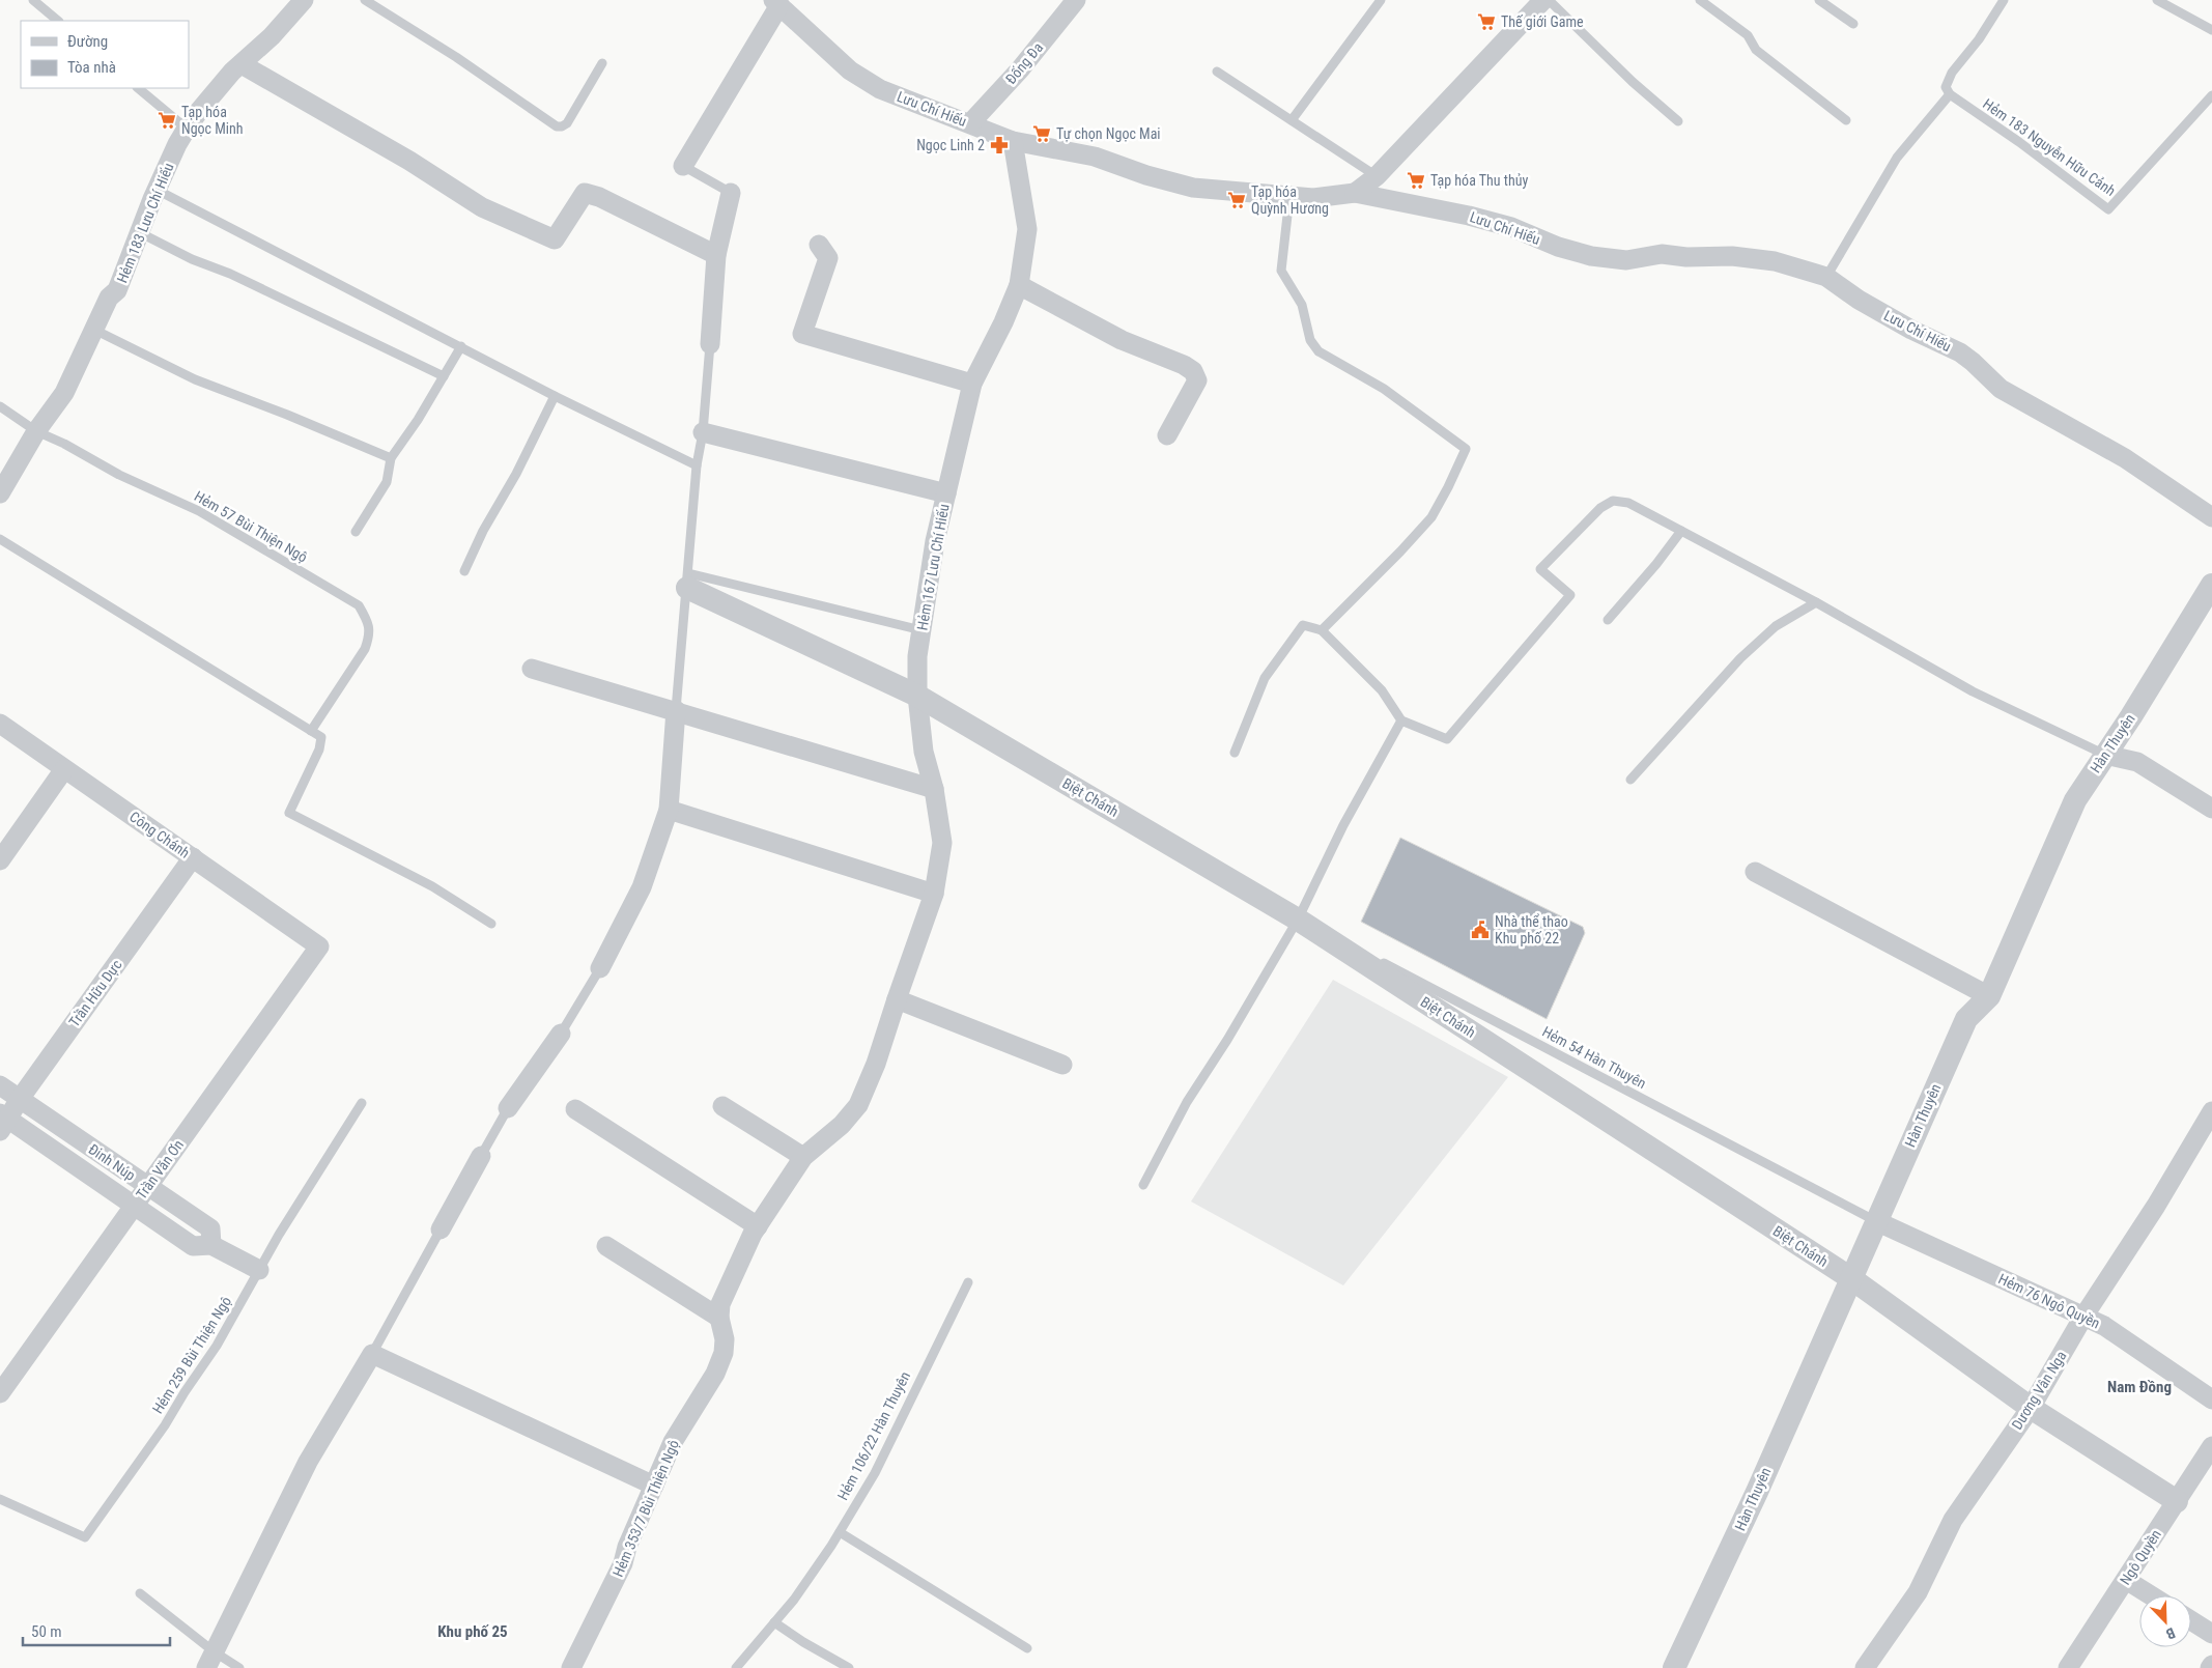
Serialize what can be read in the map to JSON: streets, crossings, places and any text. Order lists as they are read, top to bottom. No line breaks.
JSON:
{"streets":{"street":["Đống Đa","Lưu Chí Hiếu","Hẻm 183 Lưu Chí Hiếu","Hẻm 167 Lưu Chí Hiếu","Hàn Thuyên","Biệt Chánh","Công Chánh","Trần Hữu Dực","Đinh Núp","Trần Văn Ơn","Hẻm 76 Ngô Quyền","Dương Vân Nga","Hẻm 353/7 Bùi Thiện Ngộ","Ngô Quyền"],"lane":["Hẻm 183 Nguyễn Hữu Cảnh","Hẻm 57 Bùi Thiện Ngộ","Hẻm 54 Hàn Thuyên","Hẻm 259 Bùi Thiện Ngộ","Hẻm 106/22 Hàn Thuyên"]},"crossings":[["Đống Đa","Lưu Chí Hiếu"],["Lưu Chí Hiếu","Hẻm 167 Lưu Chí Hiếu"],["Hẻm 183 Lưu Chí Hiếu","Hẻm 57 Bùi Thiện Ngộ"],["Hẻm 167 Lưu Chí Hiếu","Biệt Chánh"],["Hẻm 167 Lưu Chí Hiếu","Hẻm 353/7 Bùi Thiện Ngộ"],["Hàn Thuyên","Biệt Chánh"],["Hàn Thuyên","Hẻm 54 Hàn Thuyên"],["Hàn Thuyên","Hẻm 76 Ngô Quyền"],["Biệt Chánh","Hẻm 54 Hàn Thuyên"],["Biệt Chánh","Dương Vân Nga"],["Biệt Chánh","Ngô Quyền"],["Công Chánh","Trần Hữu Dực"],["Công Chánh","Trần Văn Ơn"],["Trần Hữu Dực","Đinh Núp"],["Hẻm 54 Hàn Thuyên","Hẻm 76 Ngô Quyền"],["Đinh Núp","Trần Văn Ơn"],["Đinh Núp","Hẻm 259 Bùi Thiện Ngộ"],["Hẻm 76 Ngô Quyền","Dương Vân Nga"]],"districts":["Nam Đồng","Khu phố 25"],"places":{"supermarket":["Thế giới Game","Tạp hóa Ngọc Minh","Tự chọn Ngọc Mai","Tạp hóa Thu thủy","Tạp hóa Quỳnh Hương"],"pharmacy":["Ngọc Linh 2"],"public building":["Nhà thể thao Khu phố 22"]},"legend":["Đường","Tòa nhà"],"scale_bar":"50 m","north":"bottom right"}
